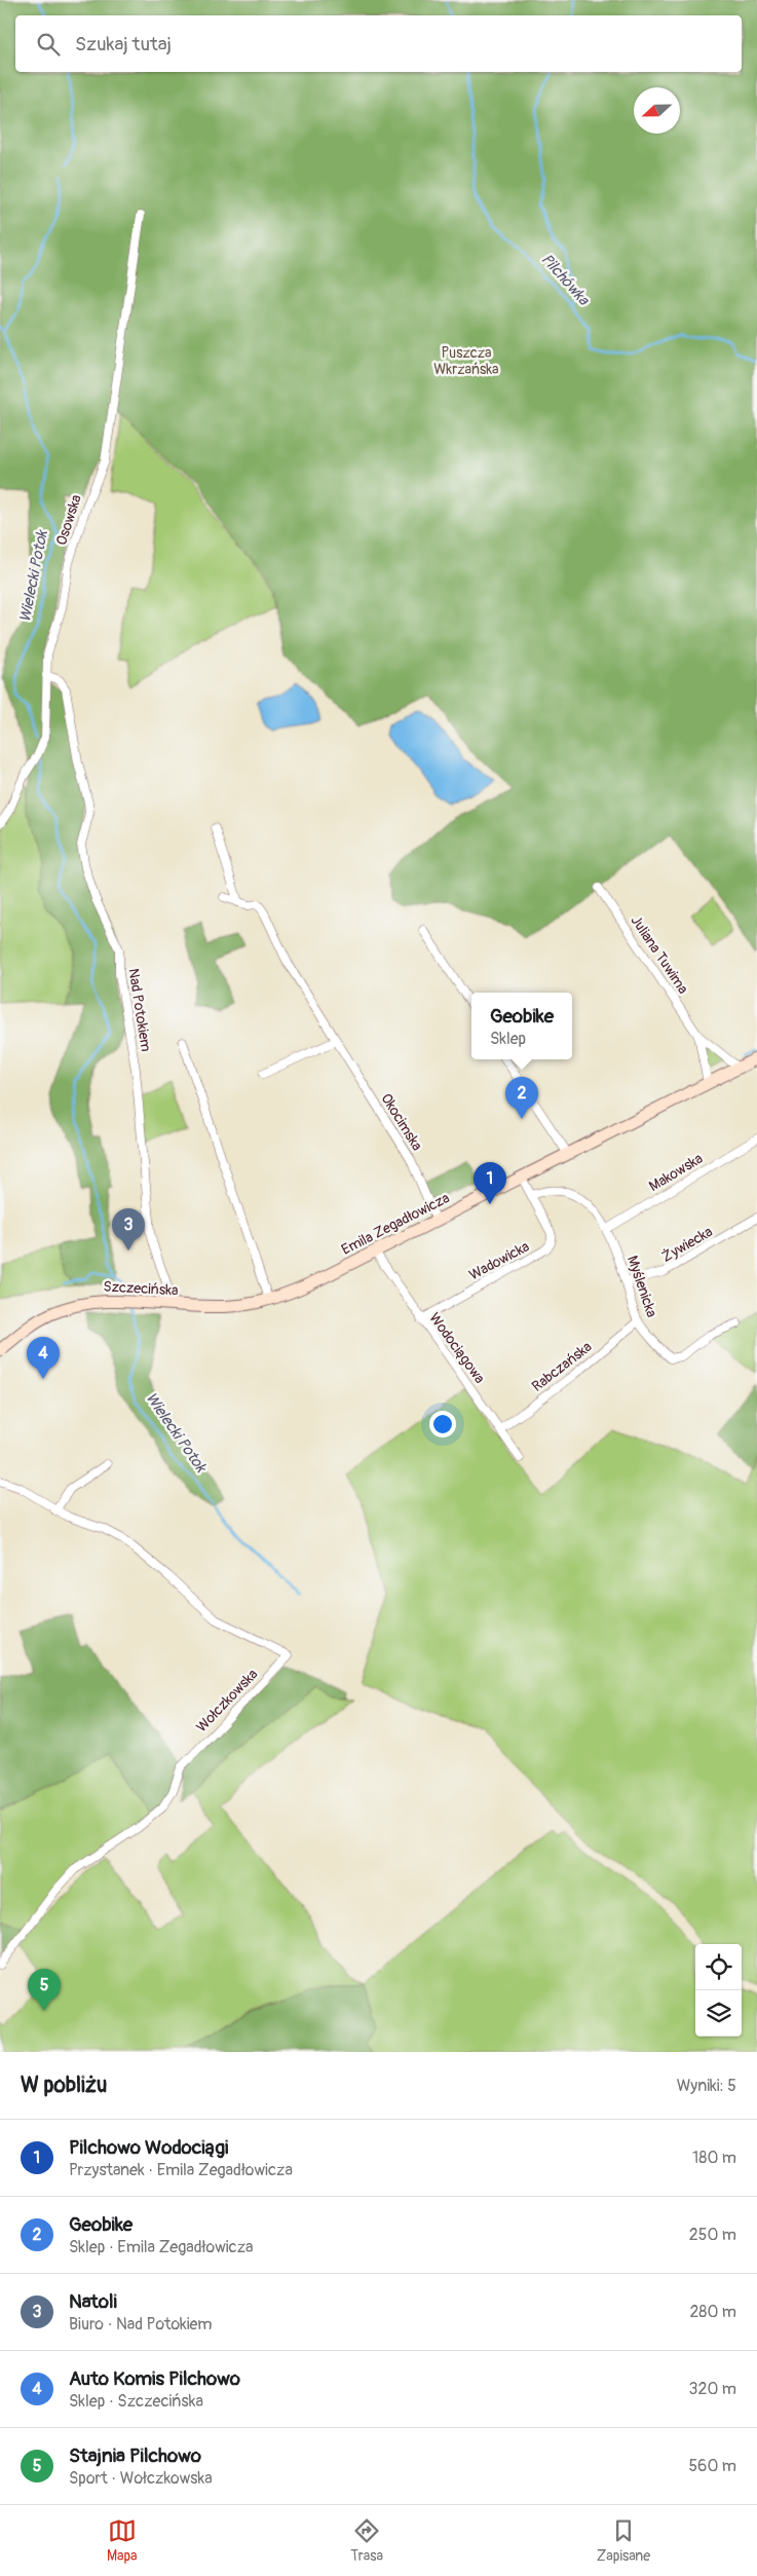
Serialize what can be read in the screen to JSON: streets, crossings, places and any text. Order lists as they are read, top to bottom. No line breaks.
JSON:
{"streets":{"main road":["Emila Zegadłowicza","Szczecińska"],"street":["Osowska","Juliana Tuwima","Nad Potokiem","Okocimska","Makowska","Żywiecka","Wadowicka","Myślenicka","Wodociągowa","Rabczańska","Wołczkowska"]},"crossings":[["Osowska","Nad Potokiem"],["Juliana Tuwima","Emila Zegadłowicza"],["Nad Potokiem","Szczecińska"],["Okocimska","Emila Zegadłowicza"],["Makowska","Myślenicka"],["Emila Zegadłowicza","Wadowicka"],["Emila Zegadłowicza","Szczecińska"],["Emila Zegadłowicza","Wodociągowa"],["Żywiecka","Myślenicka"],["Wadowicka","Myślenicka"],["Wadowicka","Wodociągowa"],["Myślenicka","Rabczańska"],["Wodociągowa","Rabczańska"]],"water":["Pilchówka","Wielecki Potok"],"parks":["Puszcza Wkrzańska"],"north":"left","page":{"search":"Szukaj tutaj","popup":["Geobike","Sklep"],"pins":["2","1","3","4","5"],"heading":["W pobliżu","Wyniki: 5"],"list":[{"mark":"1","name":"Pilchowo Wodociągi","note":"Przystanek · Emila Zegadłowicza","value":"180 m"},{"mark":"2","name":"Geobike","note":"Sklep · Emila Zegadłowicza","value":"250 m"},{"mark":"3","name":"Natoli","note":"Biuro · Nad Potokiem","value":"280 m"},{"mark":"4","name":"Auto Komis Pilchowo","note":"Sklep · Szczecińska","value":"320 m"},{"mark":"5","name":"Stajnia Pilchowo","note":"Sport · Wołczkowska","value":"560 m"}],"nav":["Mapa","Trasa","Zapisane"]}}
